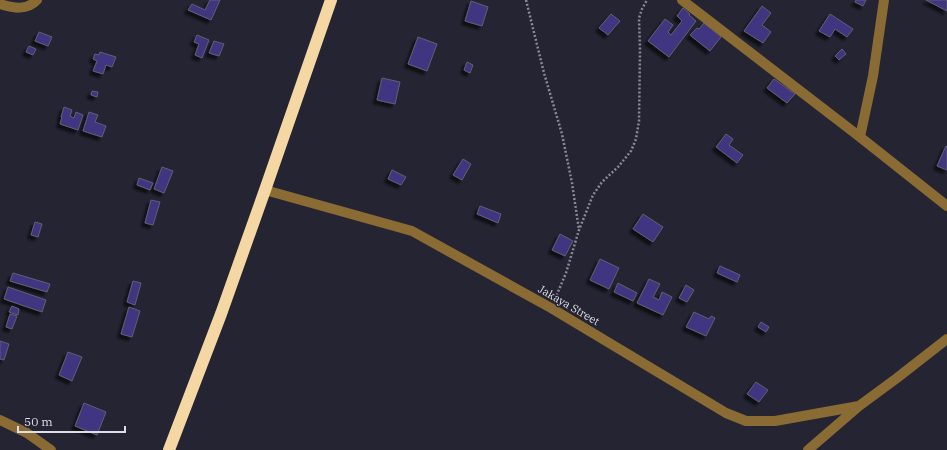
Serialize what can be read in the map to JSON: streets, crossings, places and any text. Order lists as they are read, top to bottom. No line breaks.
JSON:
{"streets":{"street":["Jakaya Street"]},"scale_bar":"50 m"}
